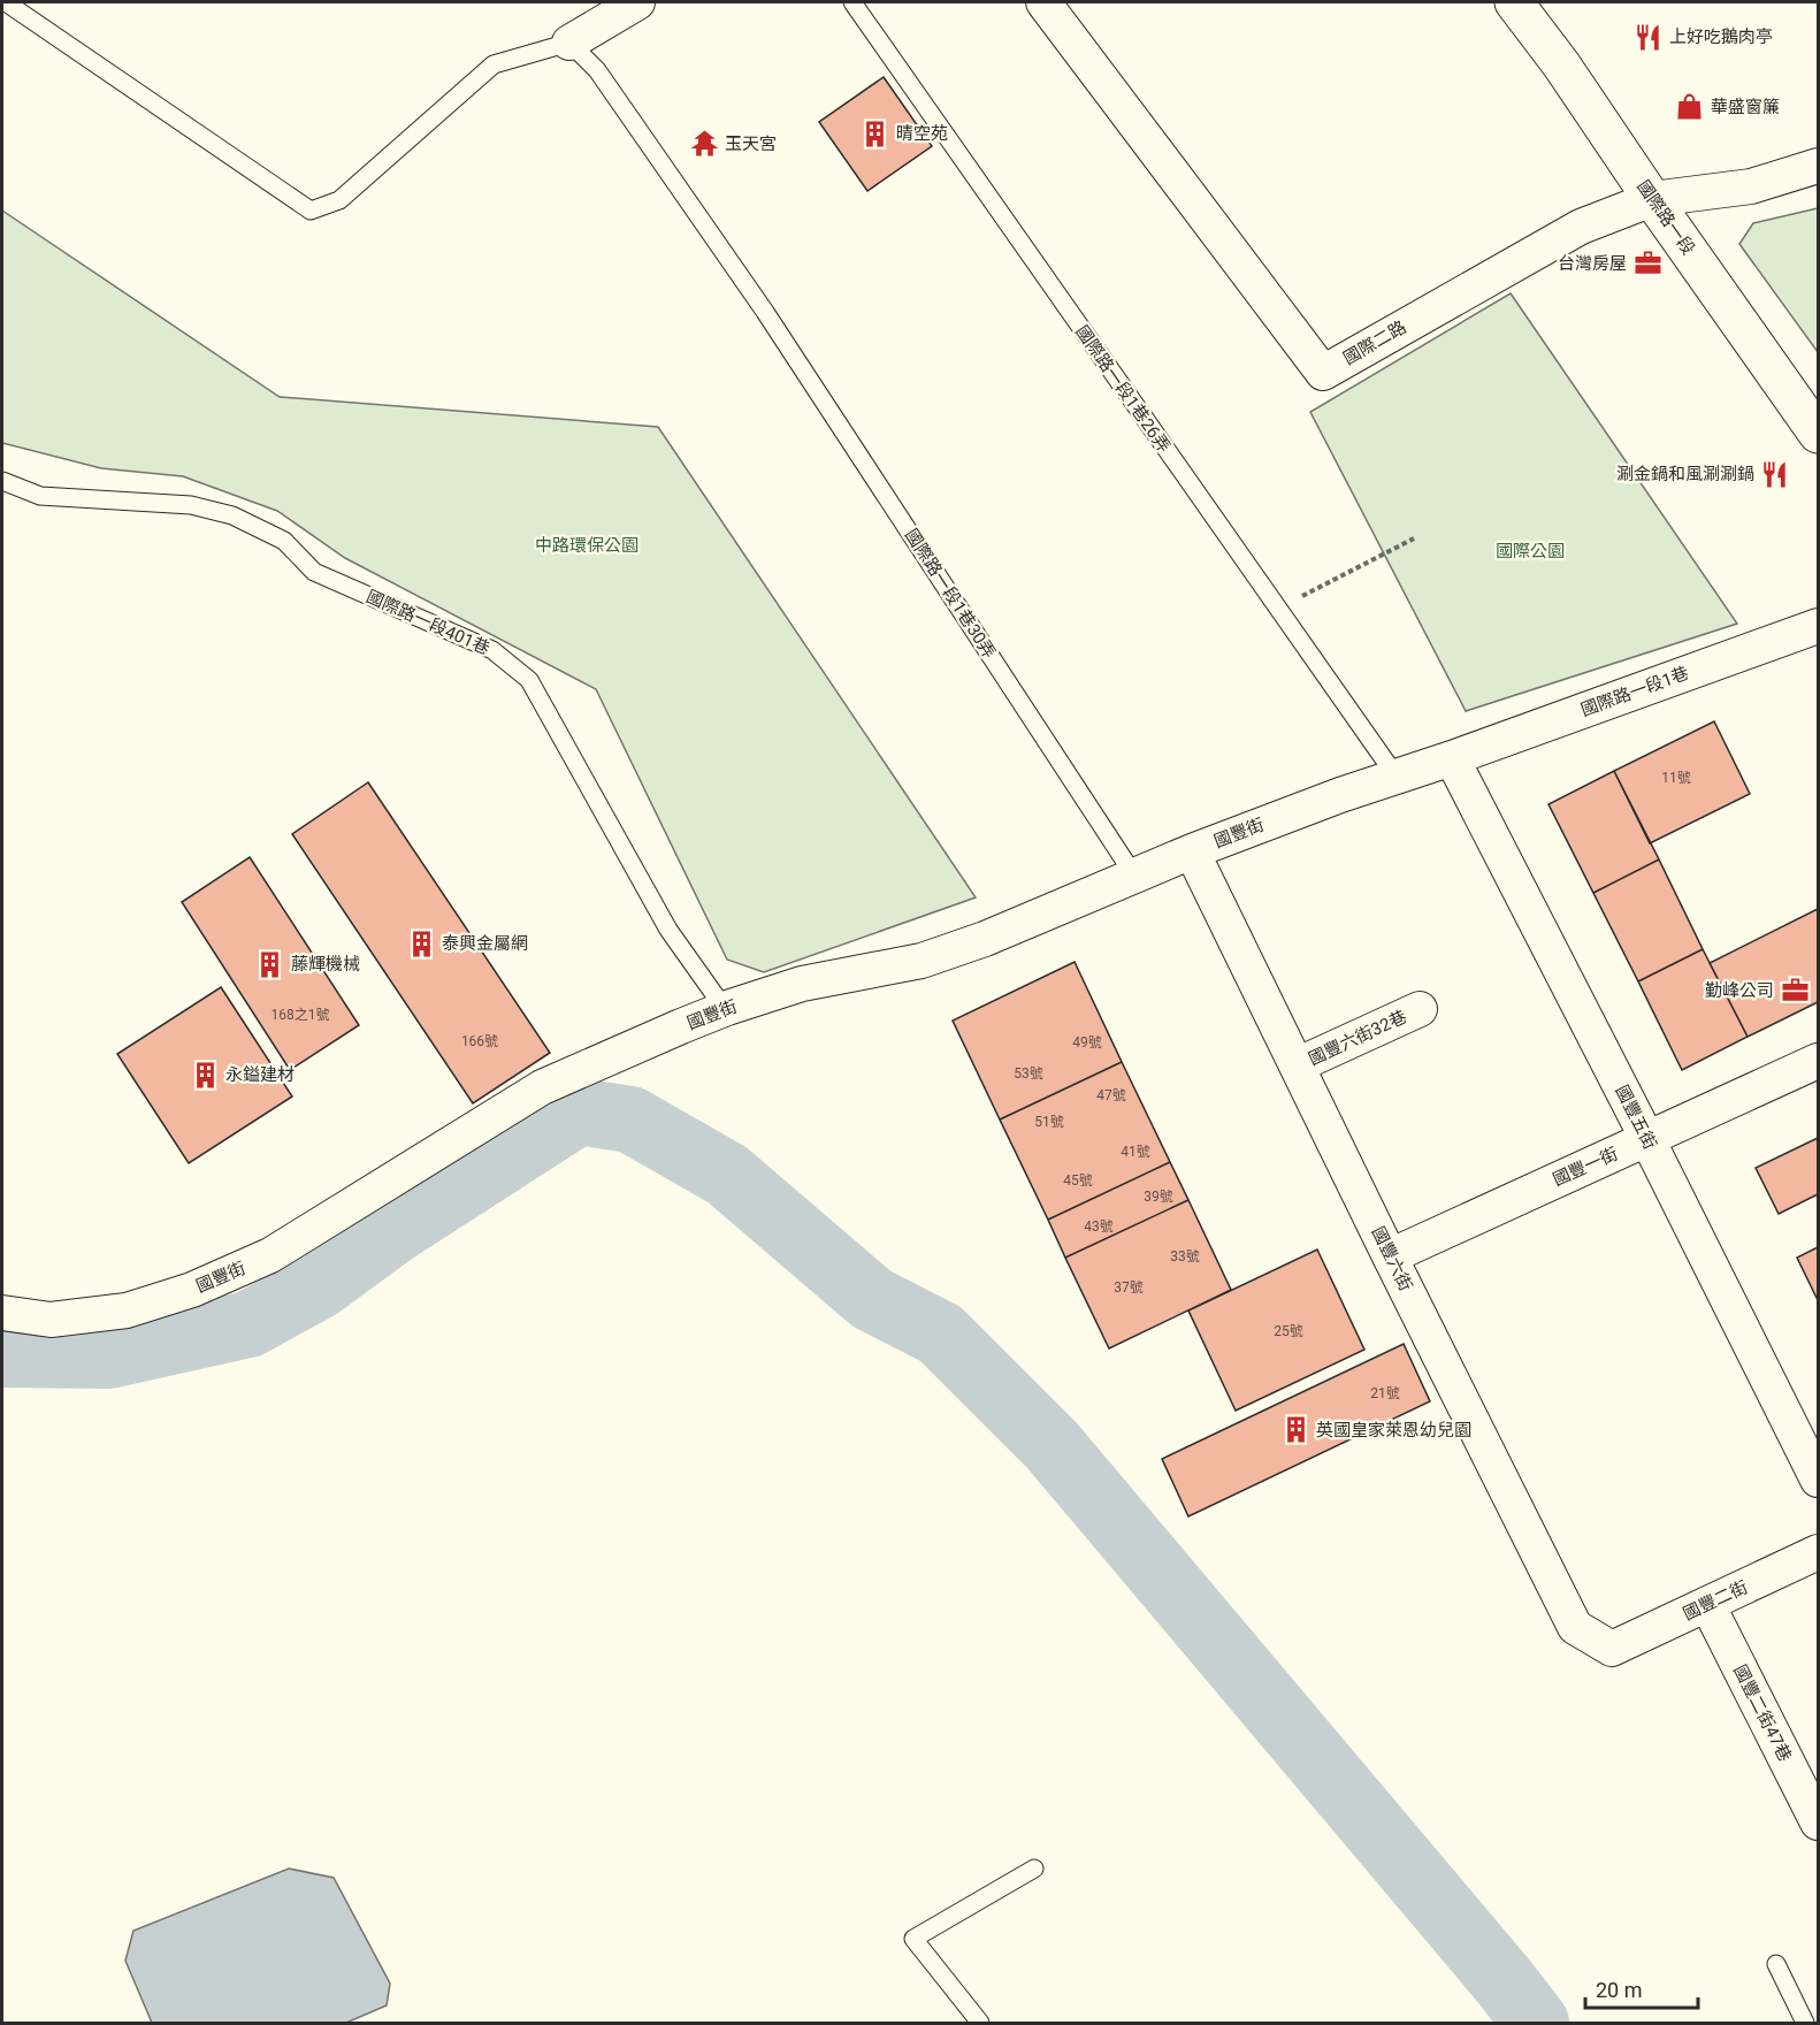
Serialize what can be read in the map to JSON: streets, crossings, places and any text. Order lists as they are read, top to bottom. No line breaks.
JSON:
{"streets":{"street":["國際路一段","國際二路","國際路一段1巷","國豐街","國豐六街32巷","國豐五街","國豐一街","國豐六街","國豐二街","國豐二街47巷"],"lane":["國際路一段1巷26弄","國際路一段1巷30弄","國際路一段401巷"]},"crossings":[["國際路一段","國際二路"],["國際路一段1巷26弄","國豐街"],["國際路一段1巷30弄","國豐街"],["國際路一段401巷","國豐街"],["國際路一段1巷","國豐街"],["國際路一段1巷","國豐五街"],["國豐街","國豐五街"],["國豐街","國豐六街"],["國豐六街32巷","國豐六街"],["國豐五街","國豐一街"],["國豐一街","國豐六街"],["國豐六街","國豐二街"],["國豐二街","國豐二街47巷"]],"parks":["中路環保公園","國際公園"],"places":{"restaurant":["上好吃鵝肉亭","涮金鍋和風涮涮鍋"],"shop":["華盛窗簾"],"building":["晴空苑","泰興金屬網","藤輝機械","永鎰建材","英國皇家萊恩幼兒園"],"temple":["玉天宮"],"office":["台灣房屋","勤峰公司"]},"house_numbers":["11號","168之1號","166號","49號","53號","47號","51號","41號","45號","39號","43號","33號","37號","25號","21號"],"scale_bar":"20 m"}
